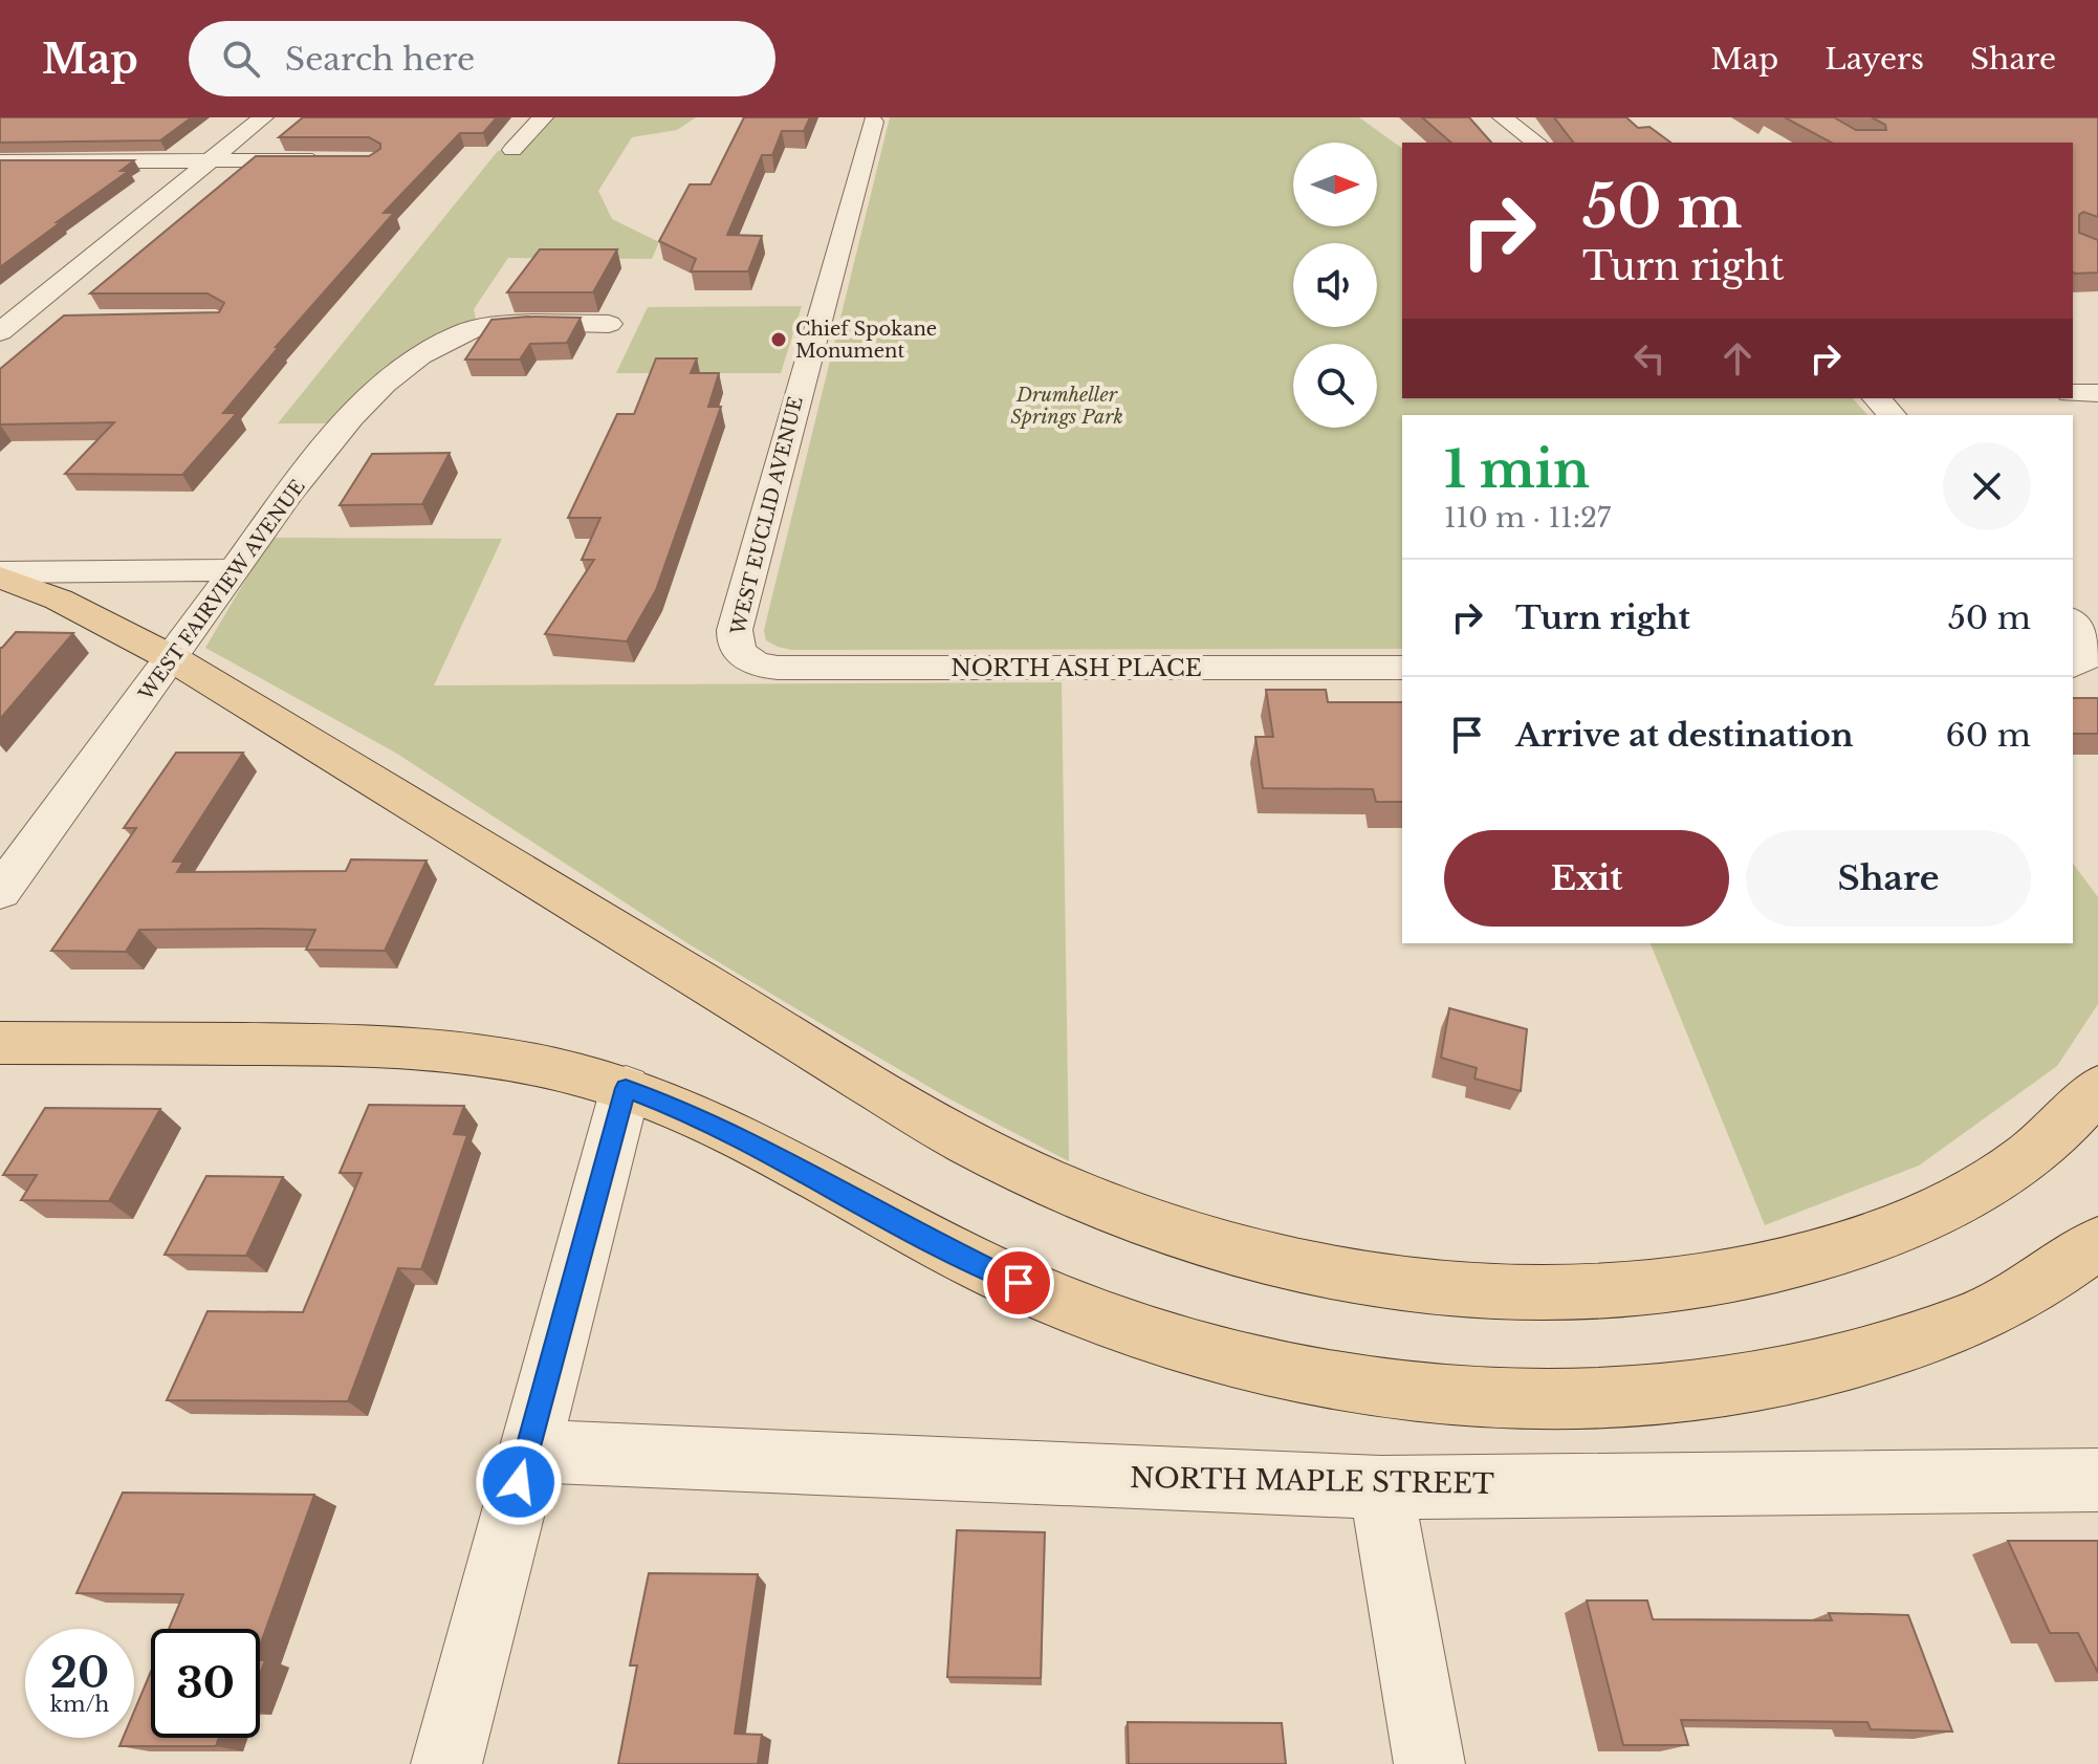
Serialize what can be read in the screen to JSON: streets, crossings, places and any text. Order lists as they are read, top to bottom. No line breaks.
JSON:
{"streets":{"street":["WEST EUCLID AVENUE","WEST FAIRVIEW AVENUE","NORTH ASH PLACE","NORTH MAPLE STREET"]},"crossings":[["WEST EUCLID AVENUE","NORTH ASH PLACE"]],"parks":["Drumheller Springs Park"],"places":["Chief Spokane Monument"],"north":"right","page":{"header":"Map","search":"Search here","nav":["Map","Layers","Share"],"turn":["50 m","Turn right"],"heading":["1 min","110 m · 11:27"],"list":[{"name":"Turn right","value":"50 m"},{"name":"Arrive at destination","value":"60 m"}],"buttons":["Exit","Share"],"speed":"20 km/h","limit":"30"}}
